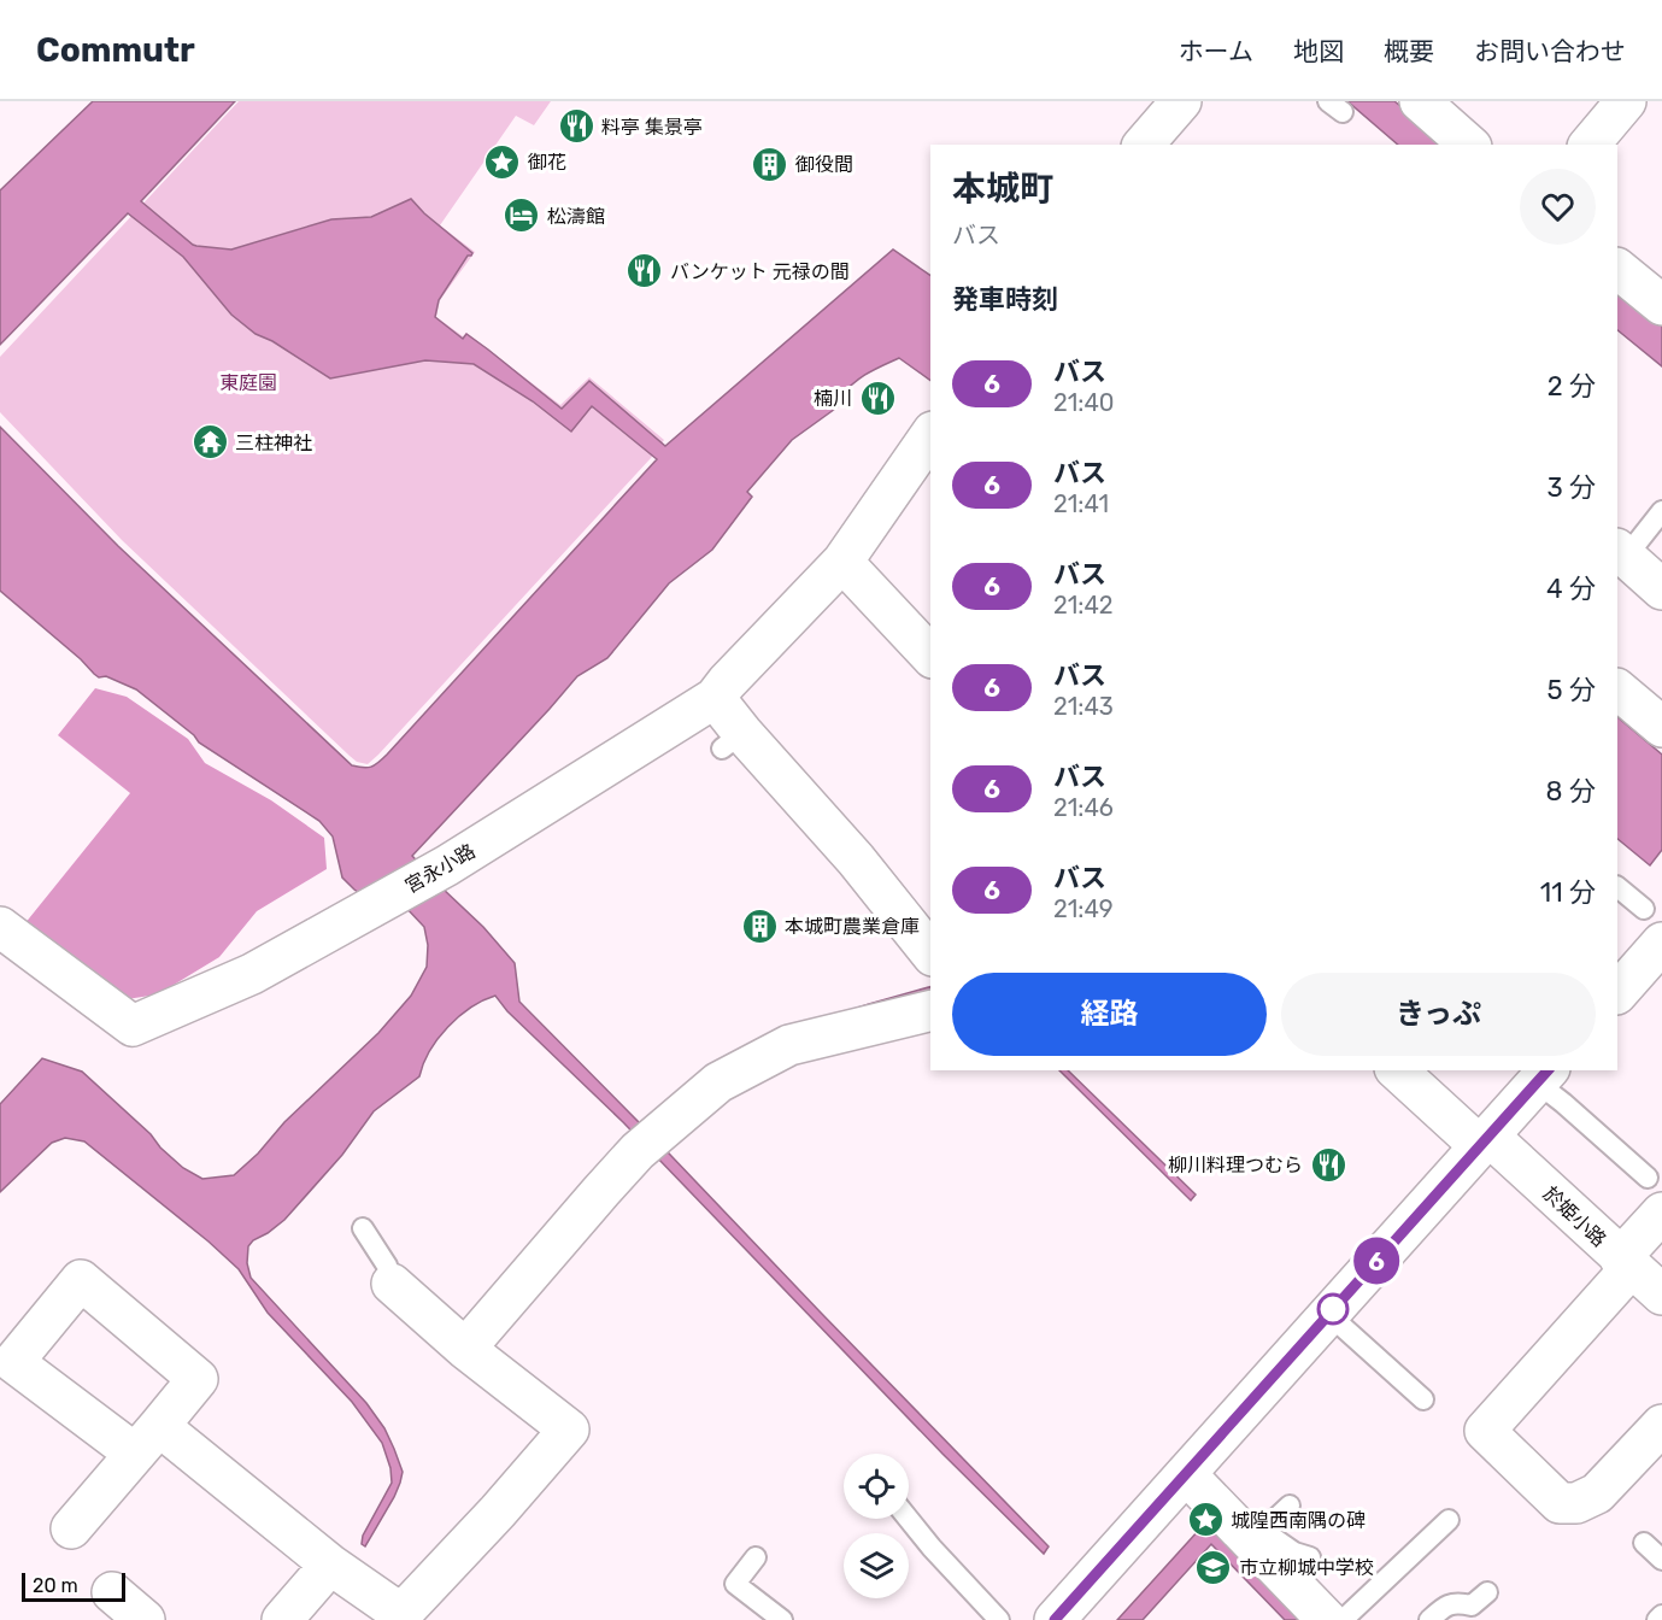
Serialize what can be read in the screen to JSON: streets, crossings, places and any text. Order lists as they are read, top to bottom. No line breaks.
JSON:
{"streets":{"street":["宮永小路","於姫小路"]},"parks":["東庭園"],"places":{"restaurant":["料亭 集景亭","バンケット 元禄の間","楠川","柳川料理つむら"],"place":["御花","城隍西南隅の碑"],"building":["御役間","本城町農業倉庫"],"hotel":["松濤館"],"temple":["三柱神社"],"school or university":["市立柳城中学校"]},"lines":["bus line 6"],"scale_bar":"20 m","page":{"header":"Commutr","nav":["ホーム","地図","概要","お問い合わせ"],"on_map":"6","heading":[["本城町","バス"],"発車時刻"],"list":[{"mark":"6","name":"バス","note":"21:40","value":"2 分"},{"mark":"6","name":"バス","note":"21:41","value":"3 分"},{"mark":"6","name":"バス","note":"21:42","value":"4 分"},{"mark":"6","name":"バス","note":"21:43","value":"5 分"},{"mark":"6","name":"バス","note":"21:46","value":"8 分"},{"mark":"6","name":"バス","note":"21:49","value":"11 分"}],"buttons":["経路","きっぷ"],"scale":"20 m"}}
